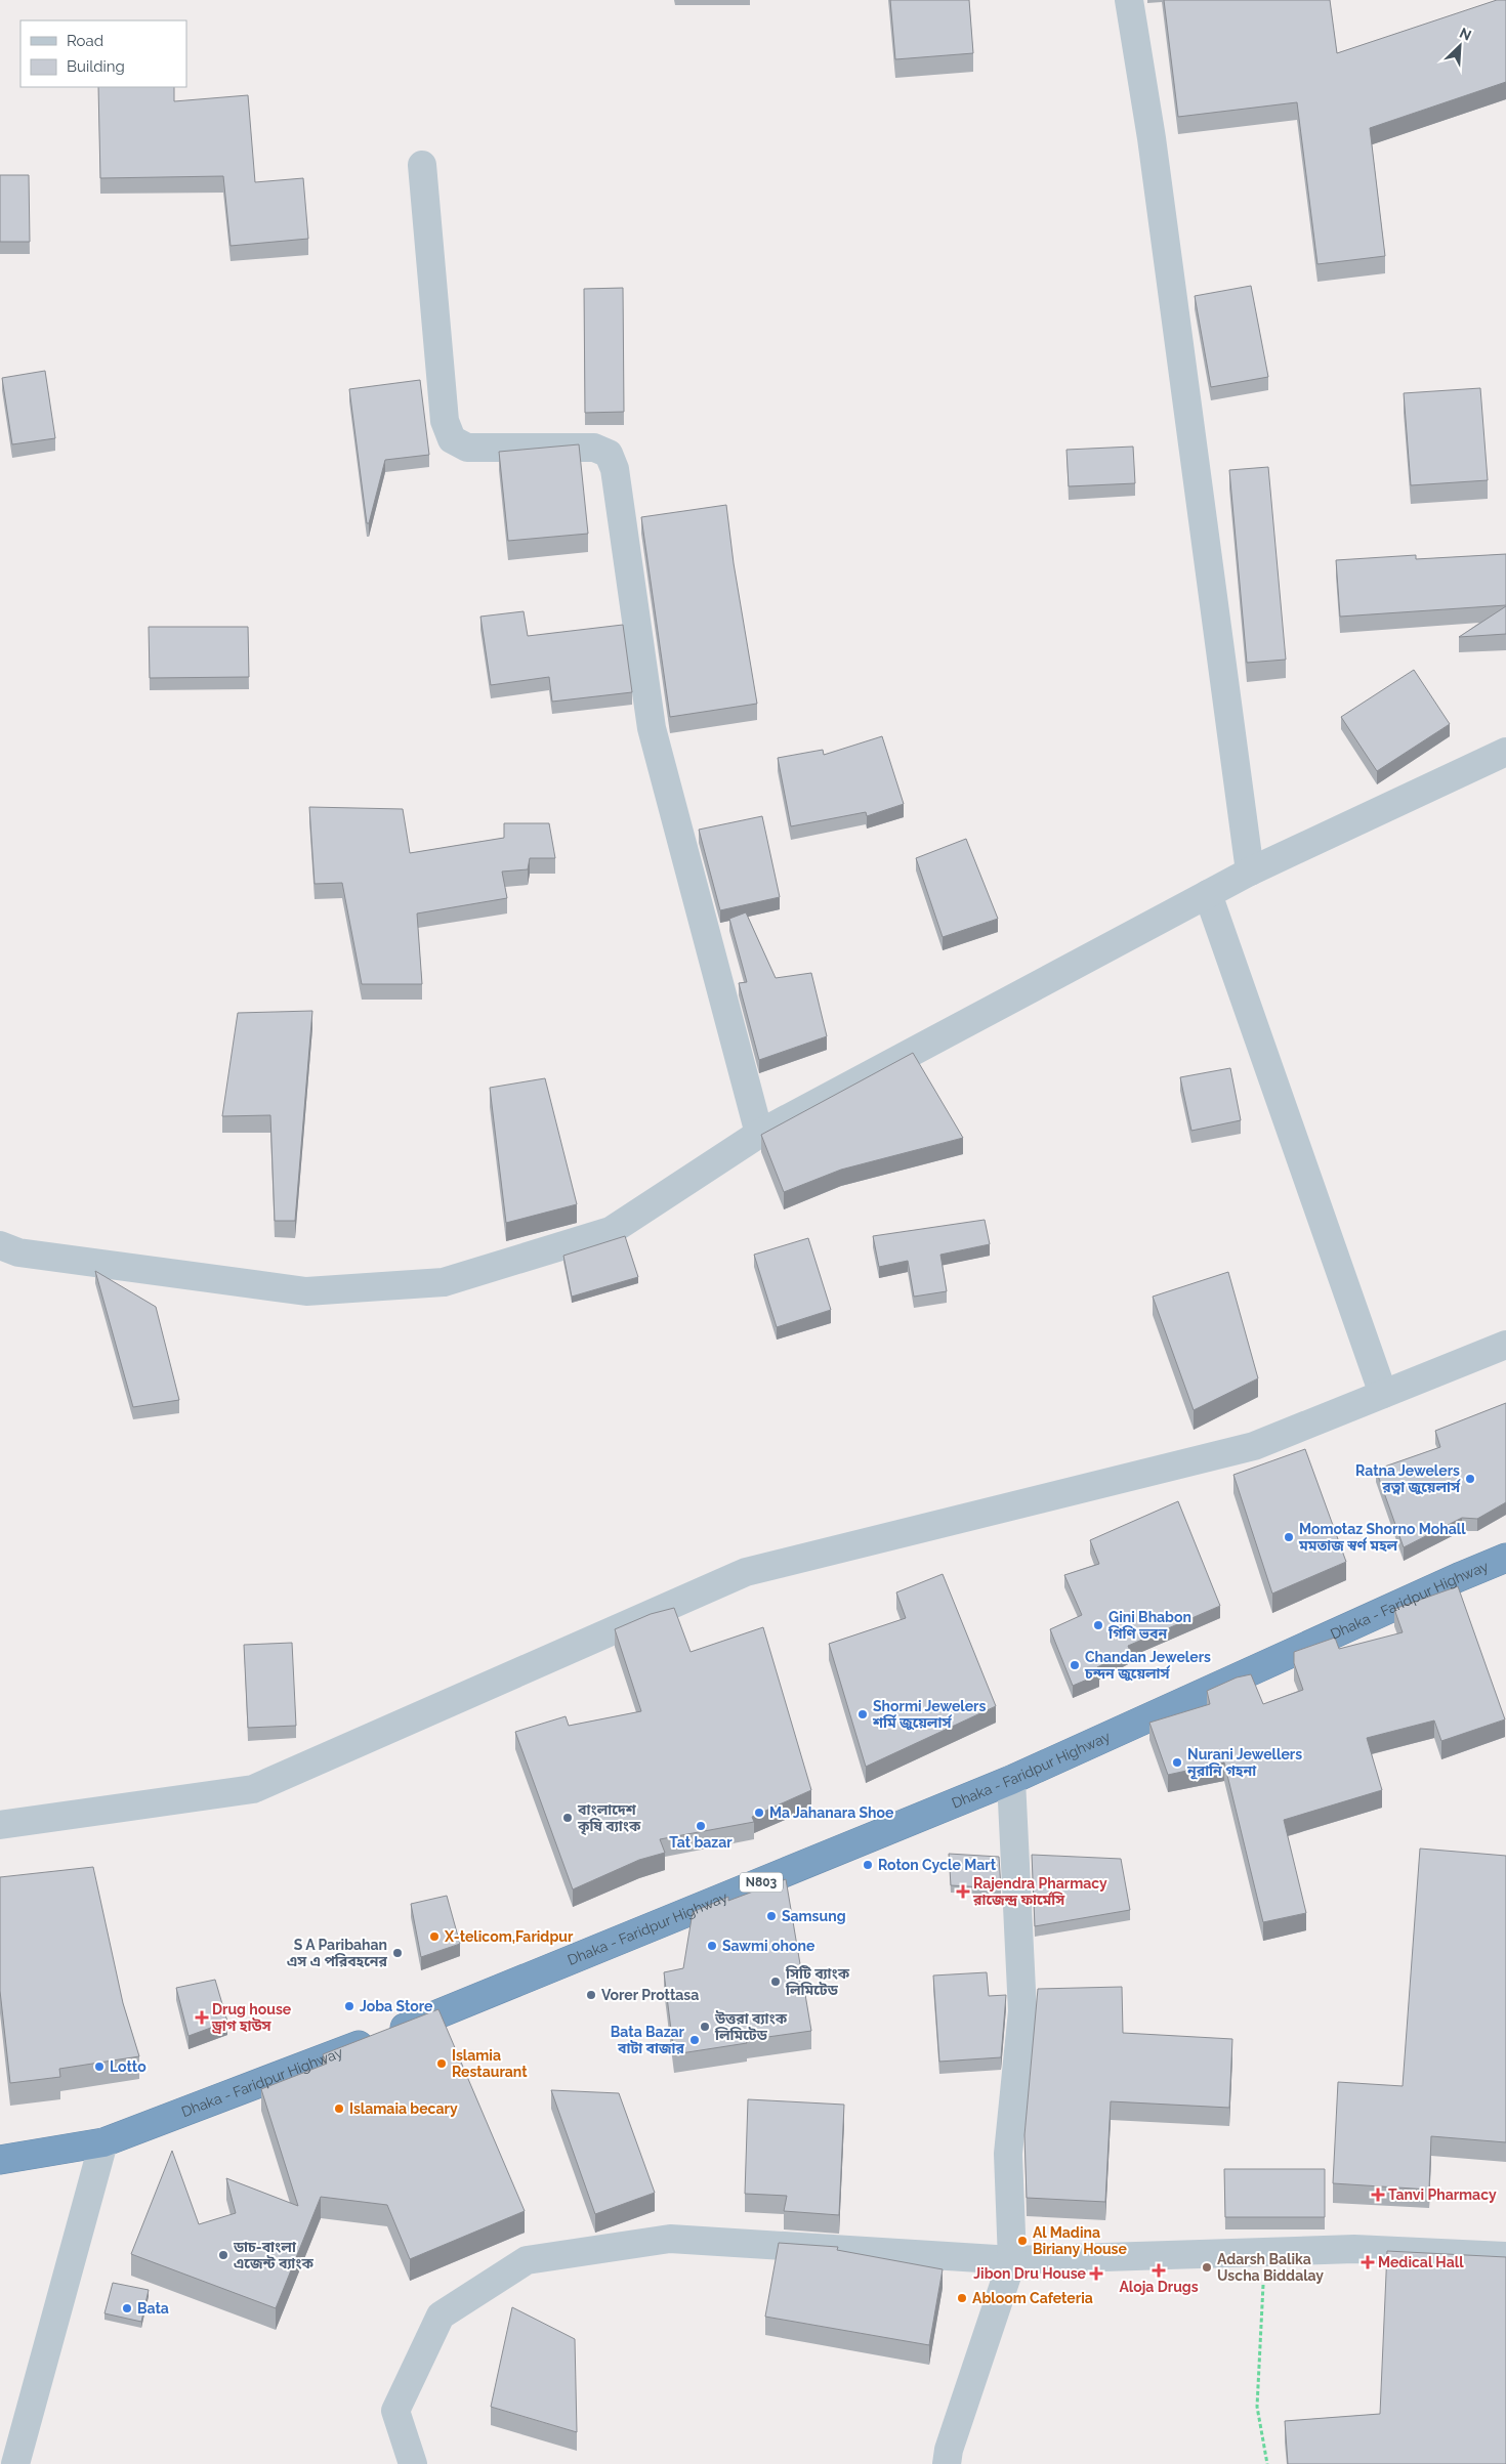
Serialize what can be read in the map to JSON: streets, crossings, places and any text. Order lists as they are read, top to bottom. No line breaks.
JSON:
{"streets":{"highway":["Dhaka - Faridpur Highway","N803"]},"places":{"other":["Ratna Jewelers রত্না জুয়েলার্স","Momotaz Shorno Mohall মমতাজ স্বর্ণ মহল","Gini Bhabon গিণি ভবন","Chandan Jewelers চন্দন জুয়েলার্স","Shormi Jewelers শর্মি জুয়েলার্স","Nurani Jewellers নূরানি গহনা","Ma Jahanara Shoe","বাংলাদেশ কৃষি ব্যাংক","Tat bazar","Roton Cycle Mart","Samsung","X-telicom,Faridpur","Sawmi ohone","S A Paribahan এস এ পরিবহনের","সিটি ব্যাংক লিমিটেড","Vorer Prottasa","Joba Store","উত্তরা ব্যাংক লিমিটেড","Bata Bazar বাটা বাজার","Islamia Restaurant","Lotto","Islamaia becary","Al Madina Biriany House","ডাচ-বাংলা এজেন্ট ব্যাংক","Adarsh Balika Uscha Biddalay","Abloom Cafeteria","Bata"],"health":["Rajendra Pharmacy রাজেন্দ্র ফার্মেসি","Drug house ড্রাগ হাউস","Tanvi Pharmacy","Medical Hall","Aloja Drugs","Jibon Dru House"]},"legend":["Road","Building"],"north":"top right"}
